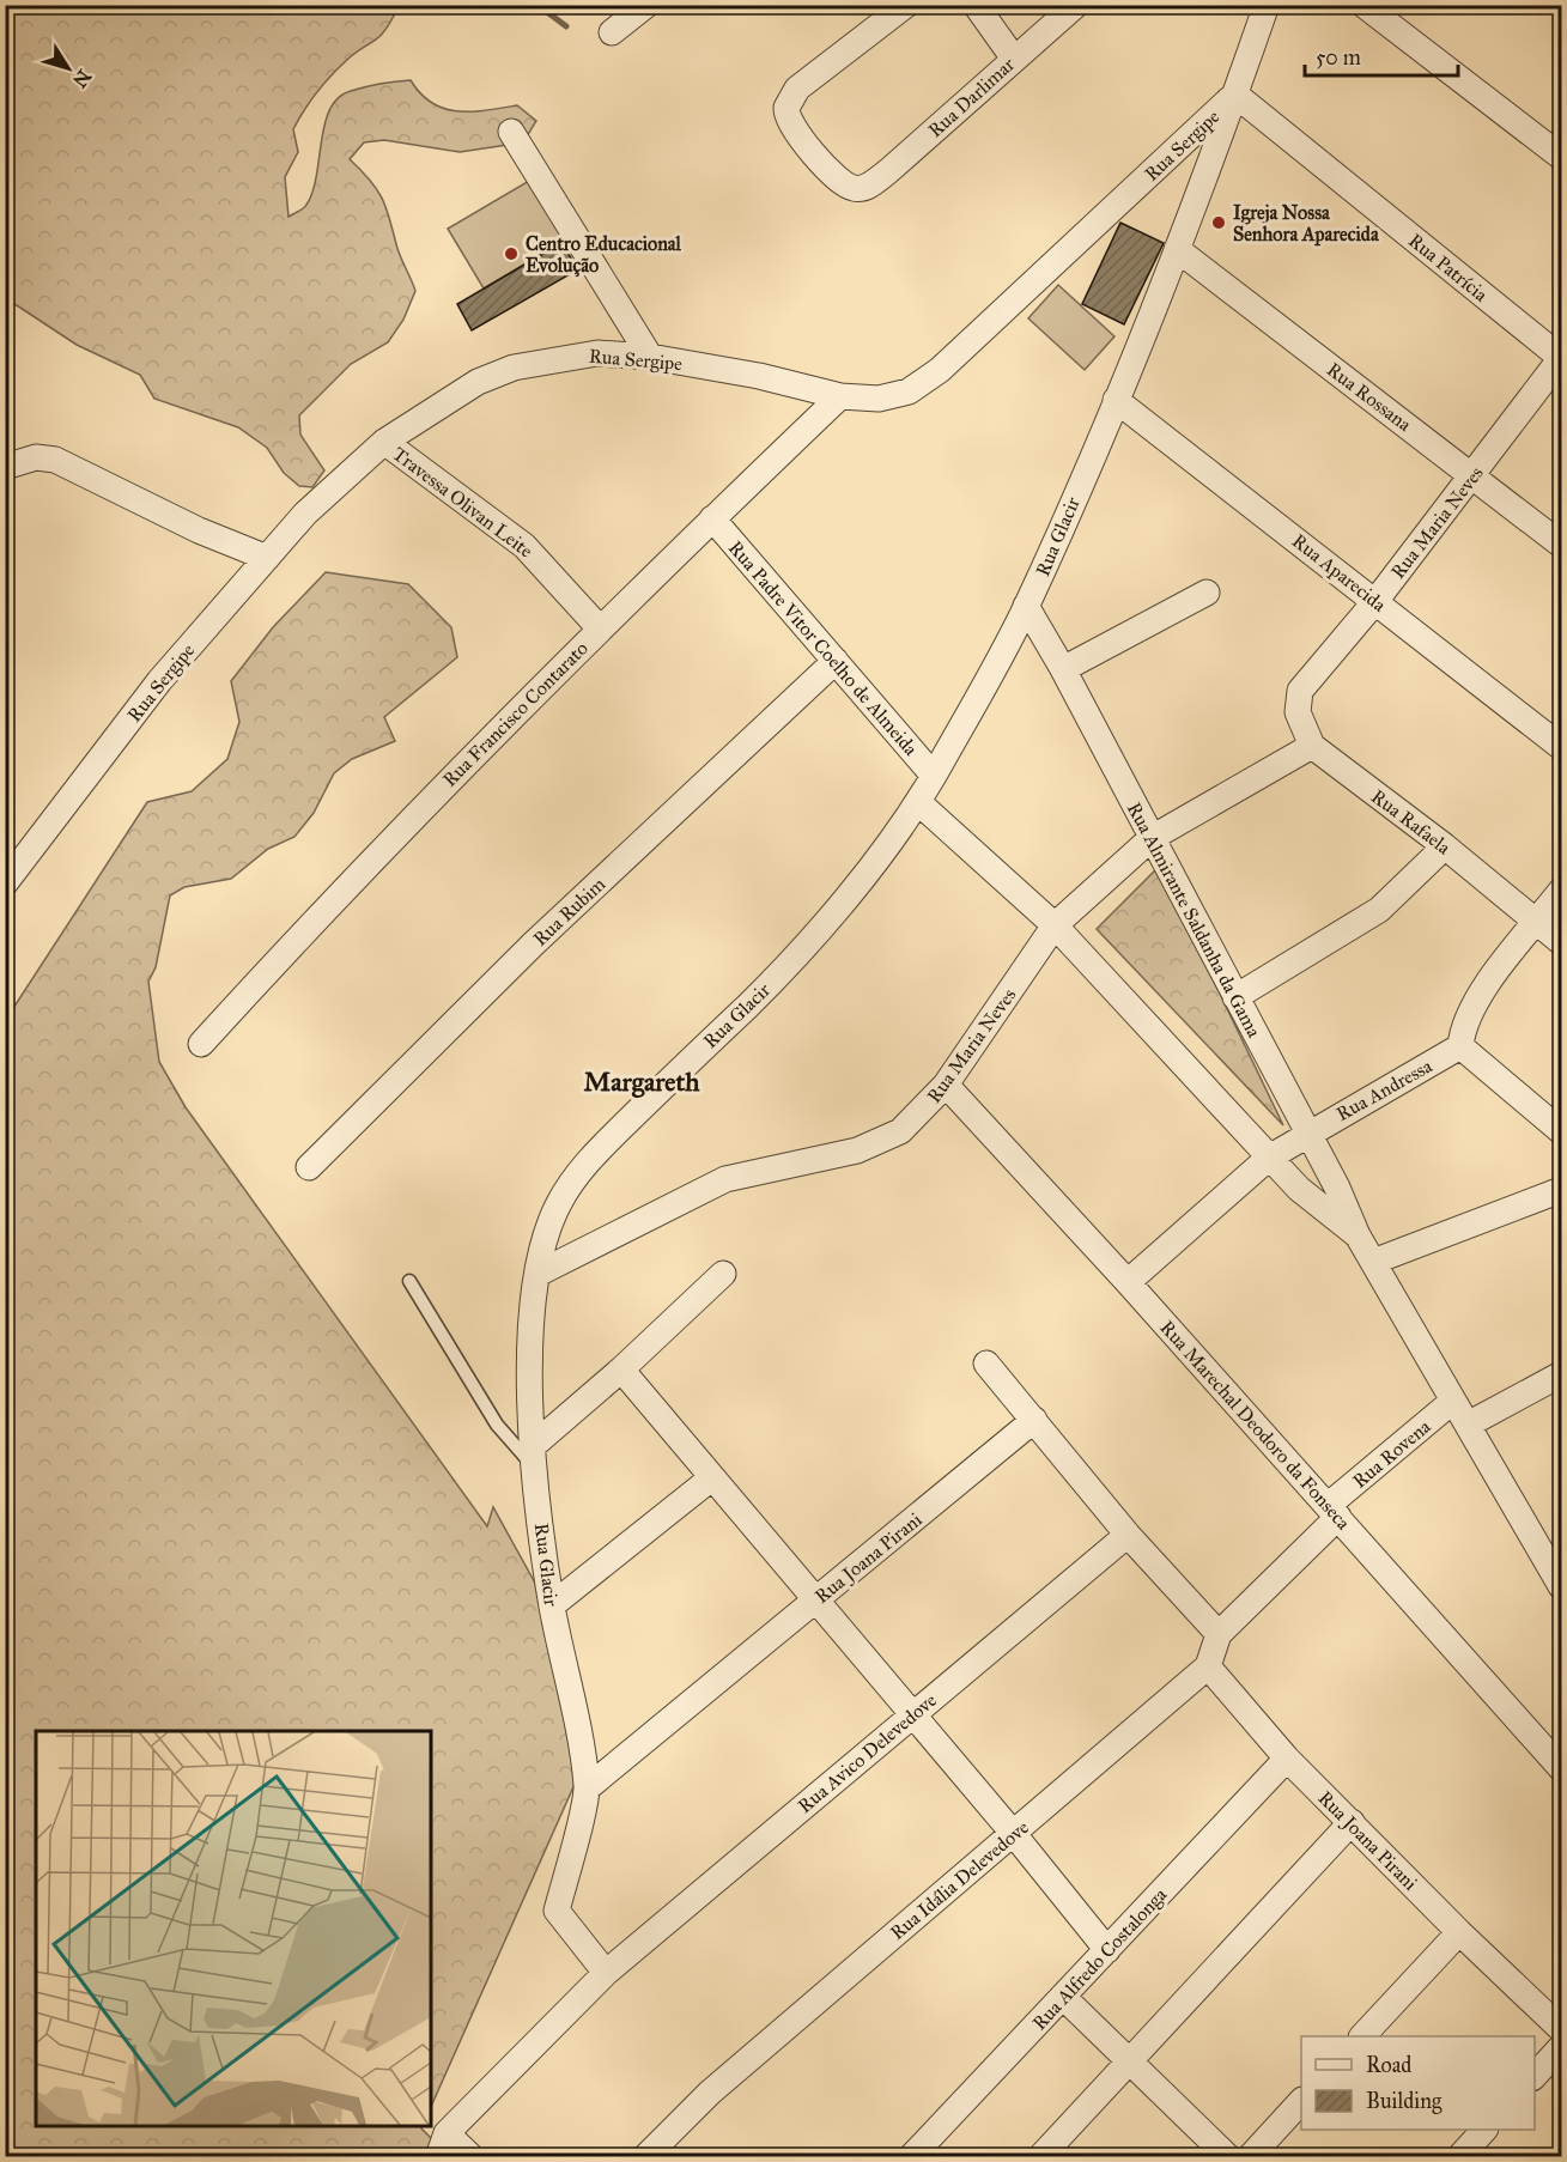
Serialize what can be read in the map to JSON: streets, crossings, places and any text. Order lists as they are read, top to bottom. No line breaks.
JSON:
{"streets":{"street":["Rua Darlimar","Rua Sergipe","Rua Patrícia","Rua Rossana","Travessa Olivan Leite","Rua Maria Neves","Rua Glacir","Rua Aparecida","Rua Padre Vitor Coelho de Almeida","Rua Francisco Contarato","Rua Rafaela","Rua Rubim","Rua Almirante Saldanha da Gama","Rua Andressa","Rua Marechal Deodoro da Fonseca","Rua Rovena","Rua Joana Pirani","Rua Avico Delevedove","Rua Idália Delevedove","Rua Alfredo Costalonga"]},"crossings":[["Rua Sergipe","Rua Patrícia"],["Rua Sergipe","Travessa Olivan Leite"],["Rua Sergipe","Rua Glacir"],["Rua Sergipe","Rua Francisco Contarato"],["Rua Patrícia","Rua Maria Neves"],["Rua Patrícia","Rua Glacir"],["Rua Rossana","Rua Maria Neves"],["Rua Rossana","Rua Glacir"],["Travessa Olivan Leite","Rua Francisco Contarato"],["Rua Maria Neves","Rua Glacir"],["Rua Maria Neves","Rua Aparecida"],["Rua Maria Neves","Rua Rafaela"],["Rua Maria Neves","Rua Almirante Saldanha da Gama"],["Rua Maria Neves","Rua Marechal Deodoro da Fonseca"],["Rua Glacir","Rua Aparecida"],["Rua Glacir","Rua Padre Vitor Coelho de Almeida"],["Rua Glacir","Rua Almirante Saldanha da Gama"],["Rua Glacir","Rua Joana Pirani"],["Rua Glacir","Rua Avico Delevedove"],["Rua Padre Vitor Coelho de Almeida","Rua Francisco Contarato"],["Rua Padre Vitor Coelho de Almeida","Rua Rubim"],["Rua Almirante Saldanha da Gama","Rua Andressa"],["Rua Almirante Saldanha da Gama","Rua Rovena"],["Rua Andressa","Rua Marechal Deodoro da Fonseca"],["Rua Marechal Deodoro da Fonseca","Rua Rovena"],["Rua Joana Pirani","Rua Idália Delevedove"],["Rua Joana Pirani","Rua Alfredo Costalonga"]],"districts":["Margareth"],"places":["Igreja Nossa Senhora Aparecida","Centro Educacional Evolução"],"legend":["Road","Building"],"scale_bar":"50 m","north":"bottom right"}
